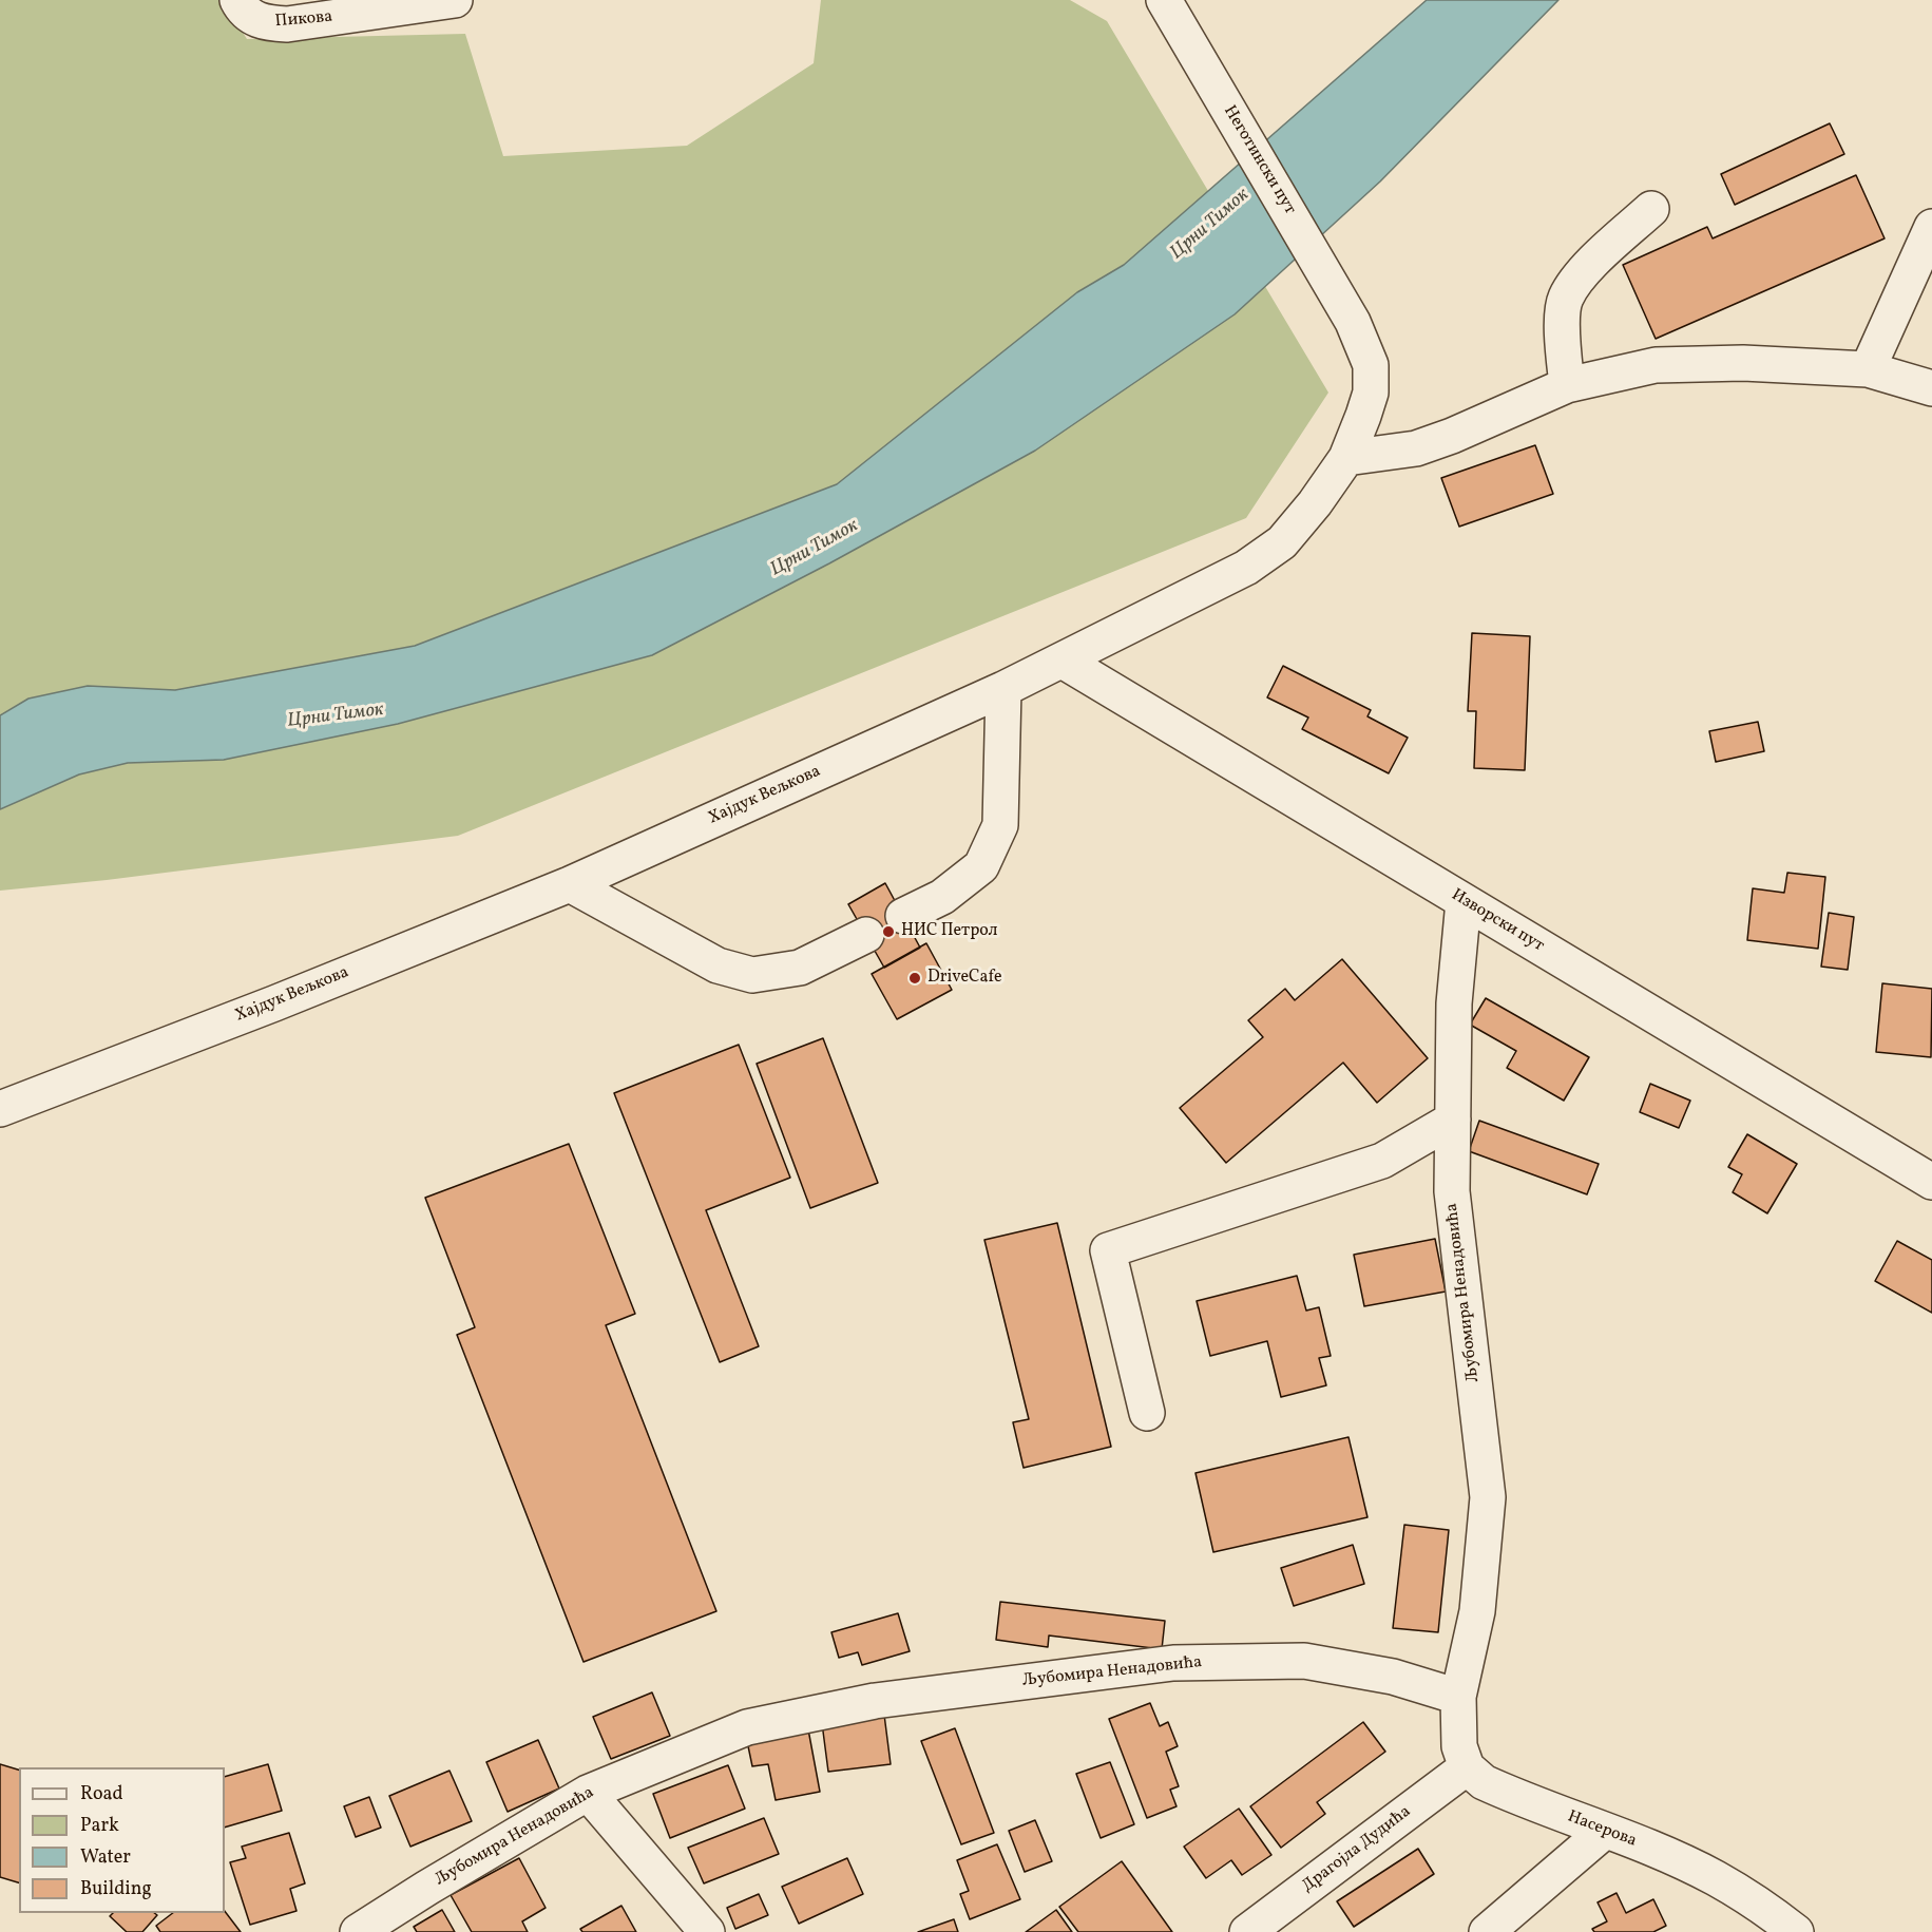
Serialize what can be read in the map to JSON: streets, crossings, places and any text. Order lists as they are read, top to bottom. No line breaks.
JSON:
{"streets":{"street":["Пикова","Неготински пут","Хајдук Вељкова","Изворски пут","Љубомира Ненадовића","Насерова","Драгојла Дудића"]},"crossings":[["Неготински пут","Хајдук Вељкова"],["Хајдук Вељкова","Изворски пут"],["Изворски пут","Љубомира Ненадовића"],["Насерова","Драгојла Дудића"]],"water":["Црни Тимок"],"places":["НИС Петрол","DriveCafe"],"legend":["Road","Park","Water","Building"]}
